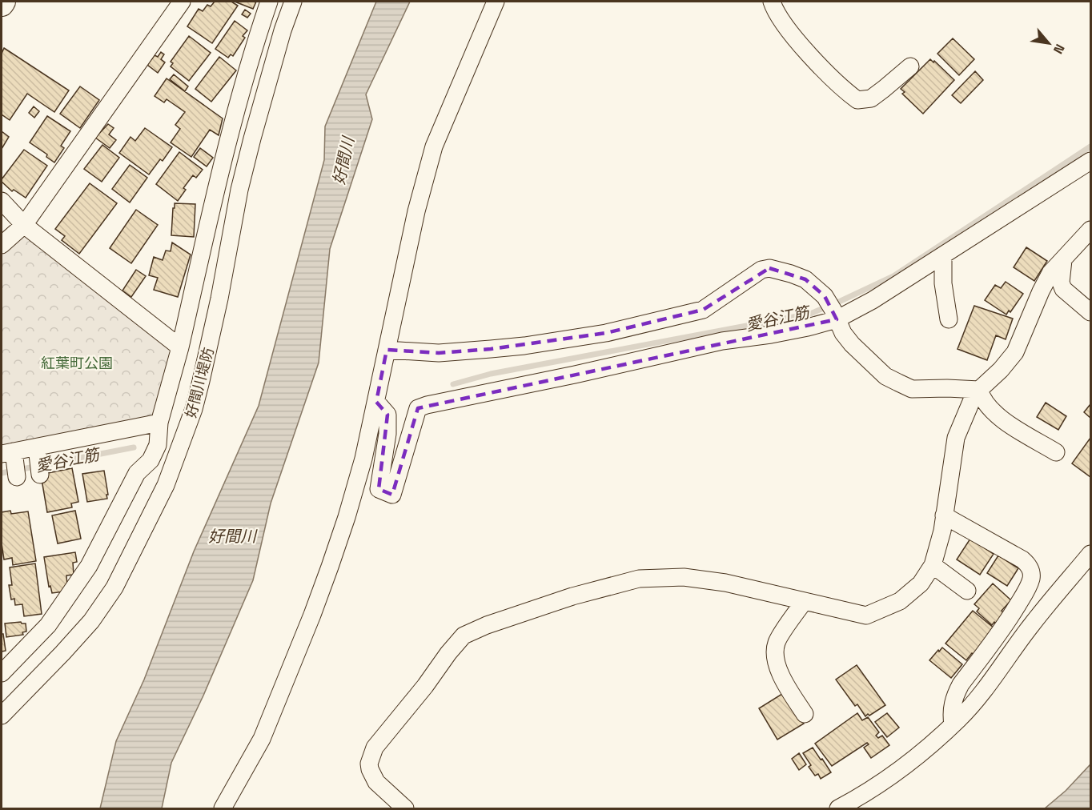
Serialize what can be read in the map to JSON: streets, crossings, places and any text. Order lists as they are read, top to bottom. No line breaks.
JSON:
{"streets":{"street":["好間川堤防"]},"water":["好間川","愛谷江筋"],"parks":["紅葉町公園"],"north":"bottom right"}
